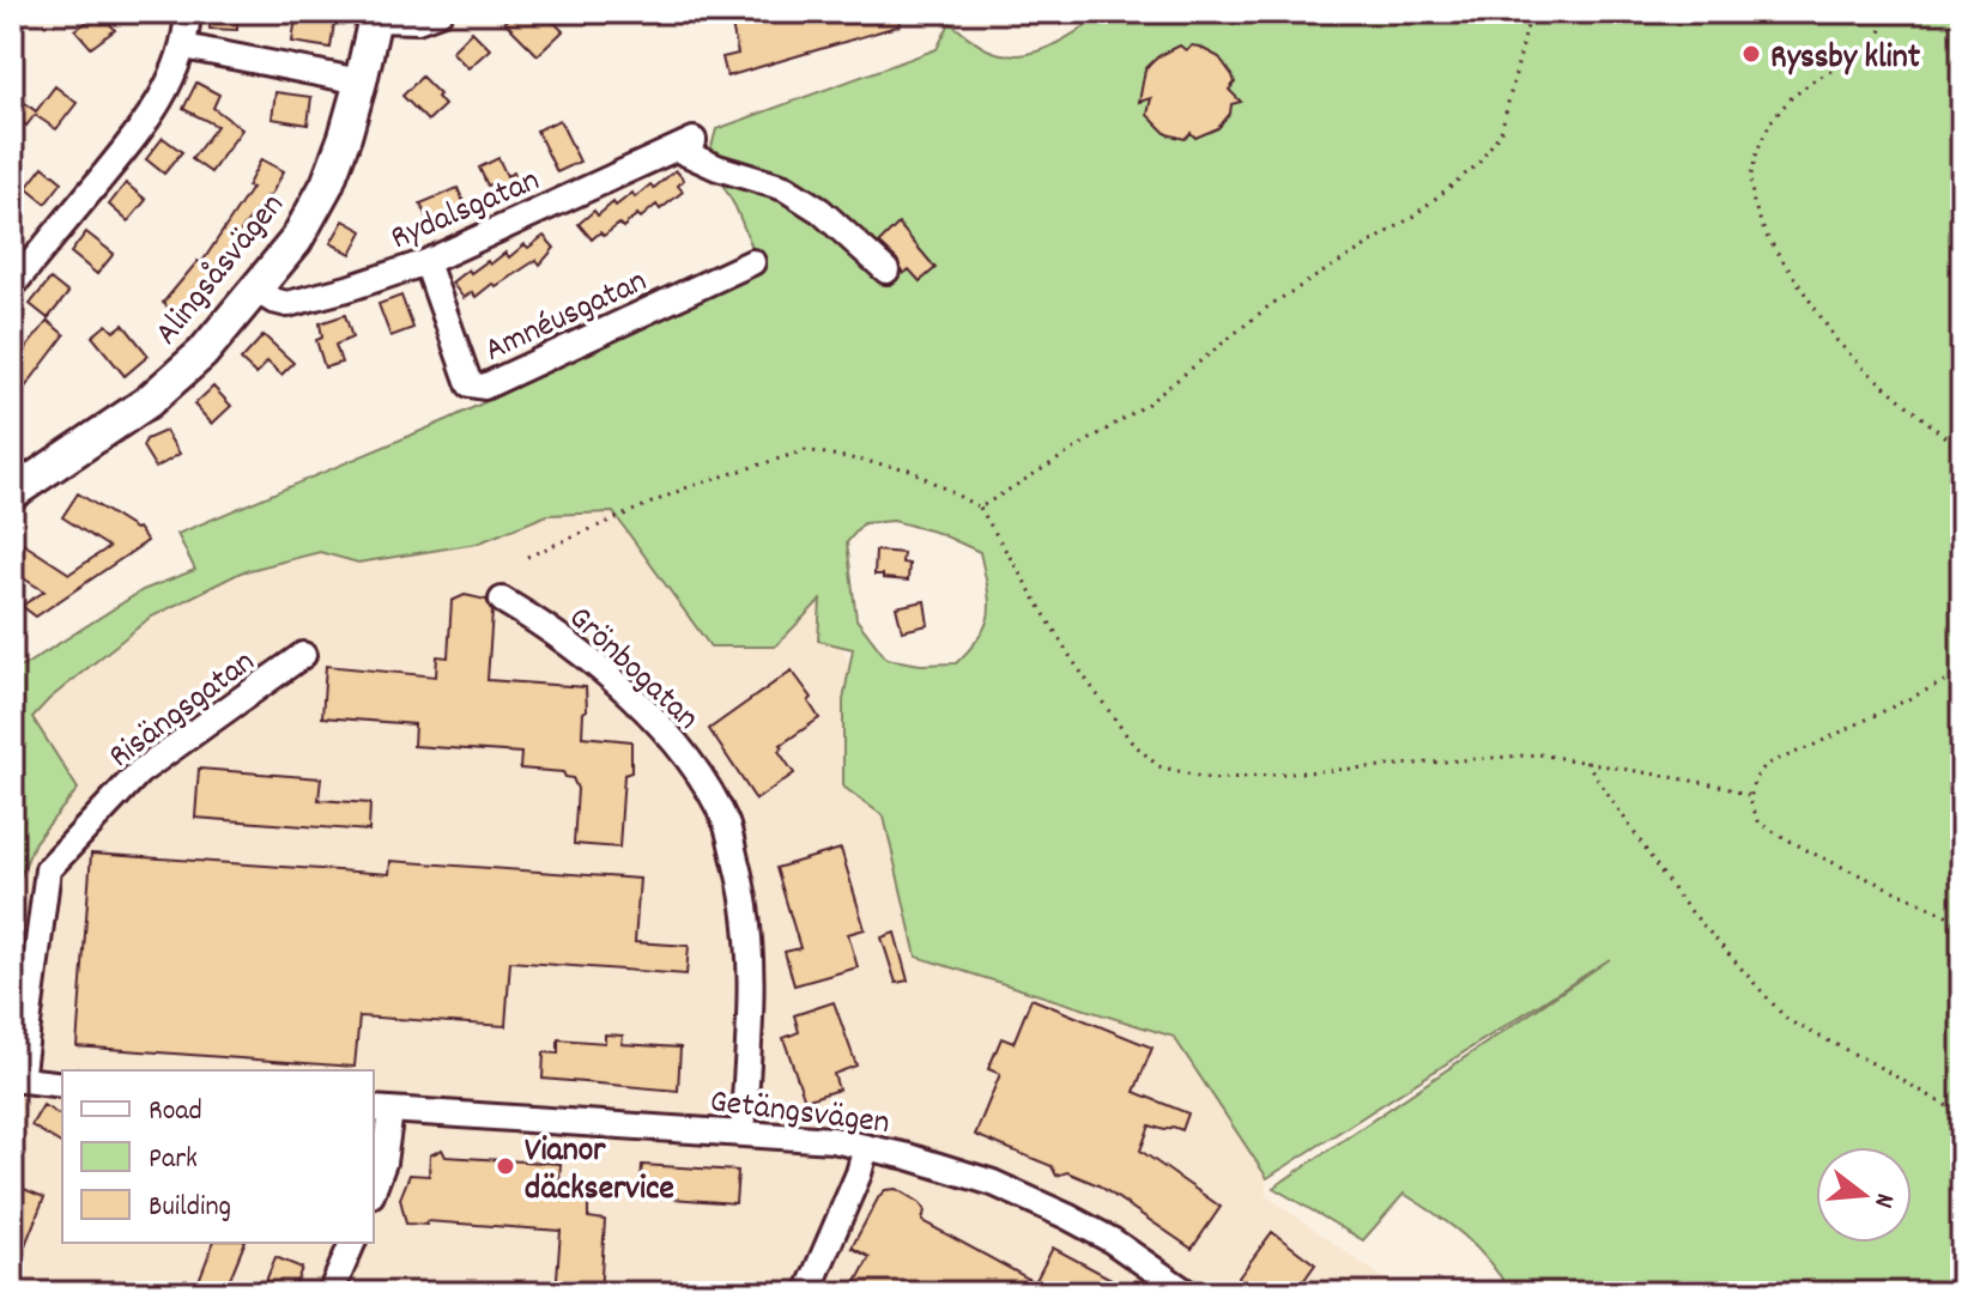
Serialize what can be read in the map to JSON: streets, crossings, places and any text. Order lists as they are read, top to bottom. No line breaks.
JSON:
{"streets":{"main road":["Alingsåsvägen"],"street":["Rydalsgatan","Amnéusgatan","Grönbogatan","Risängsgatan","Getängsvägen"]},"crossings":[["Rydalsgatan","Alingsåsvägen"],["Rydalsgatan","Amnéusgatan"],["Grönbogatan","Getängsvägen"]],"places":["Ryssby klint","Vianor däckservice"],"legend":["Road","Park","Building"],"north":"right"}
